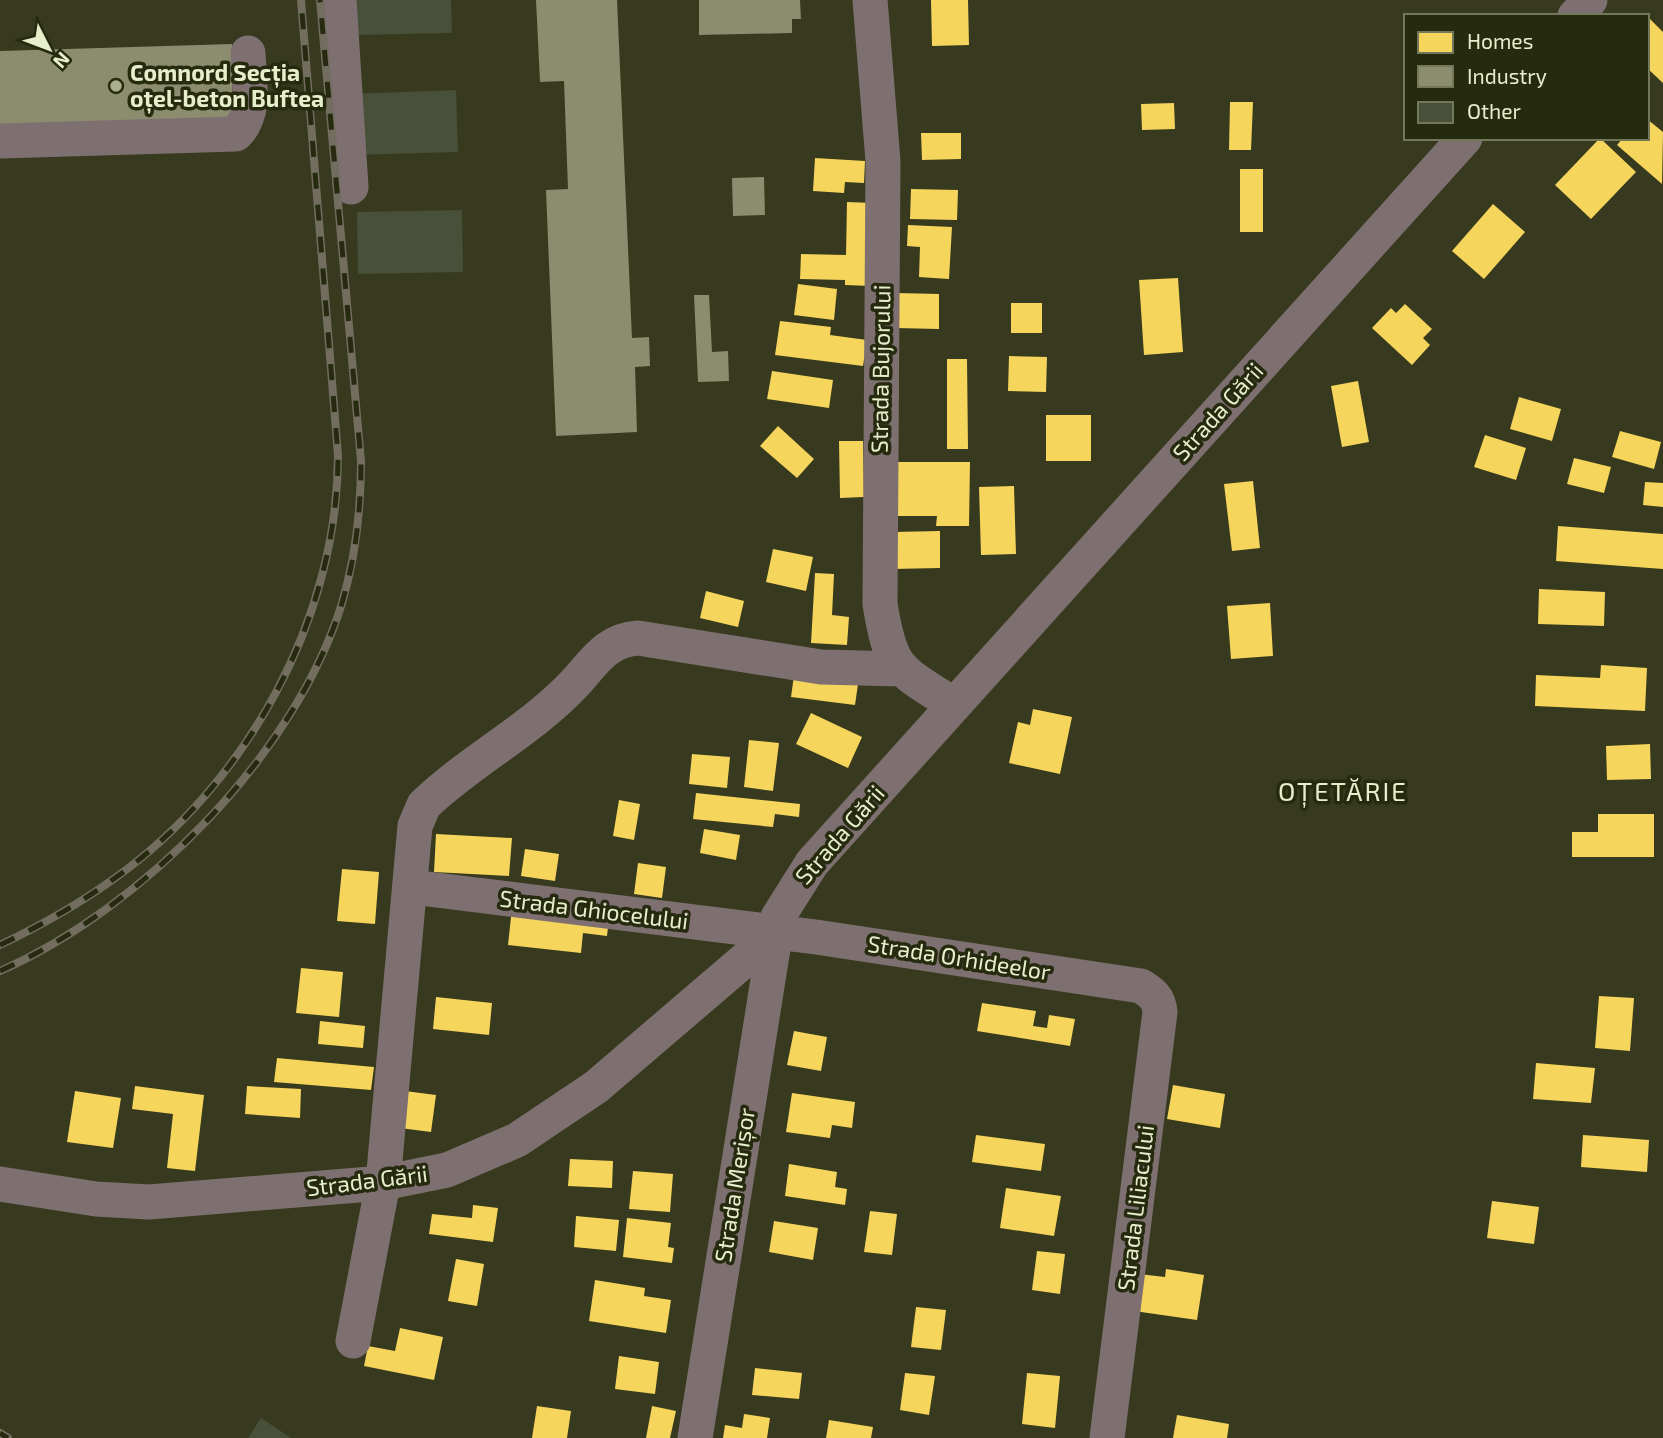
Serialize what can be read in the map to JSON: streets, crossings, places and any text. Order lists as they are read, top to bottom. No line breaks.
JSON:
{"streets":{"street":["Strada Bujorului","Strada Gării","Strada Ghiocelului","Strada Orhideelor","Strada Merișor","Strada Liliacului"]},"crossings":[["Strada Gării","Strada Ghiocelului"],["Strada Gării","Strada Orhideelor"],["Strada Gării","Strada Merișor"],["Strada Ghiocelului","Strada Orhideelor"],["Strada Ghiocelului","Strada Merișor"],["Strada Orhideelor","Strada Merișor"],["Strada Orhideelor","Strada Liliacului"]],"districts":["OȚETĂRIE"],"places":["Comnord Secția oțel-beton Buftea"],"legend":["Homes","Industry","Other"],"north":"bottom right"}
